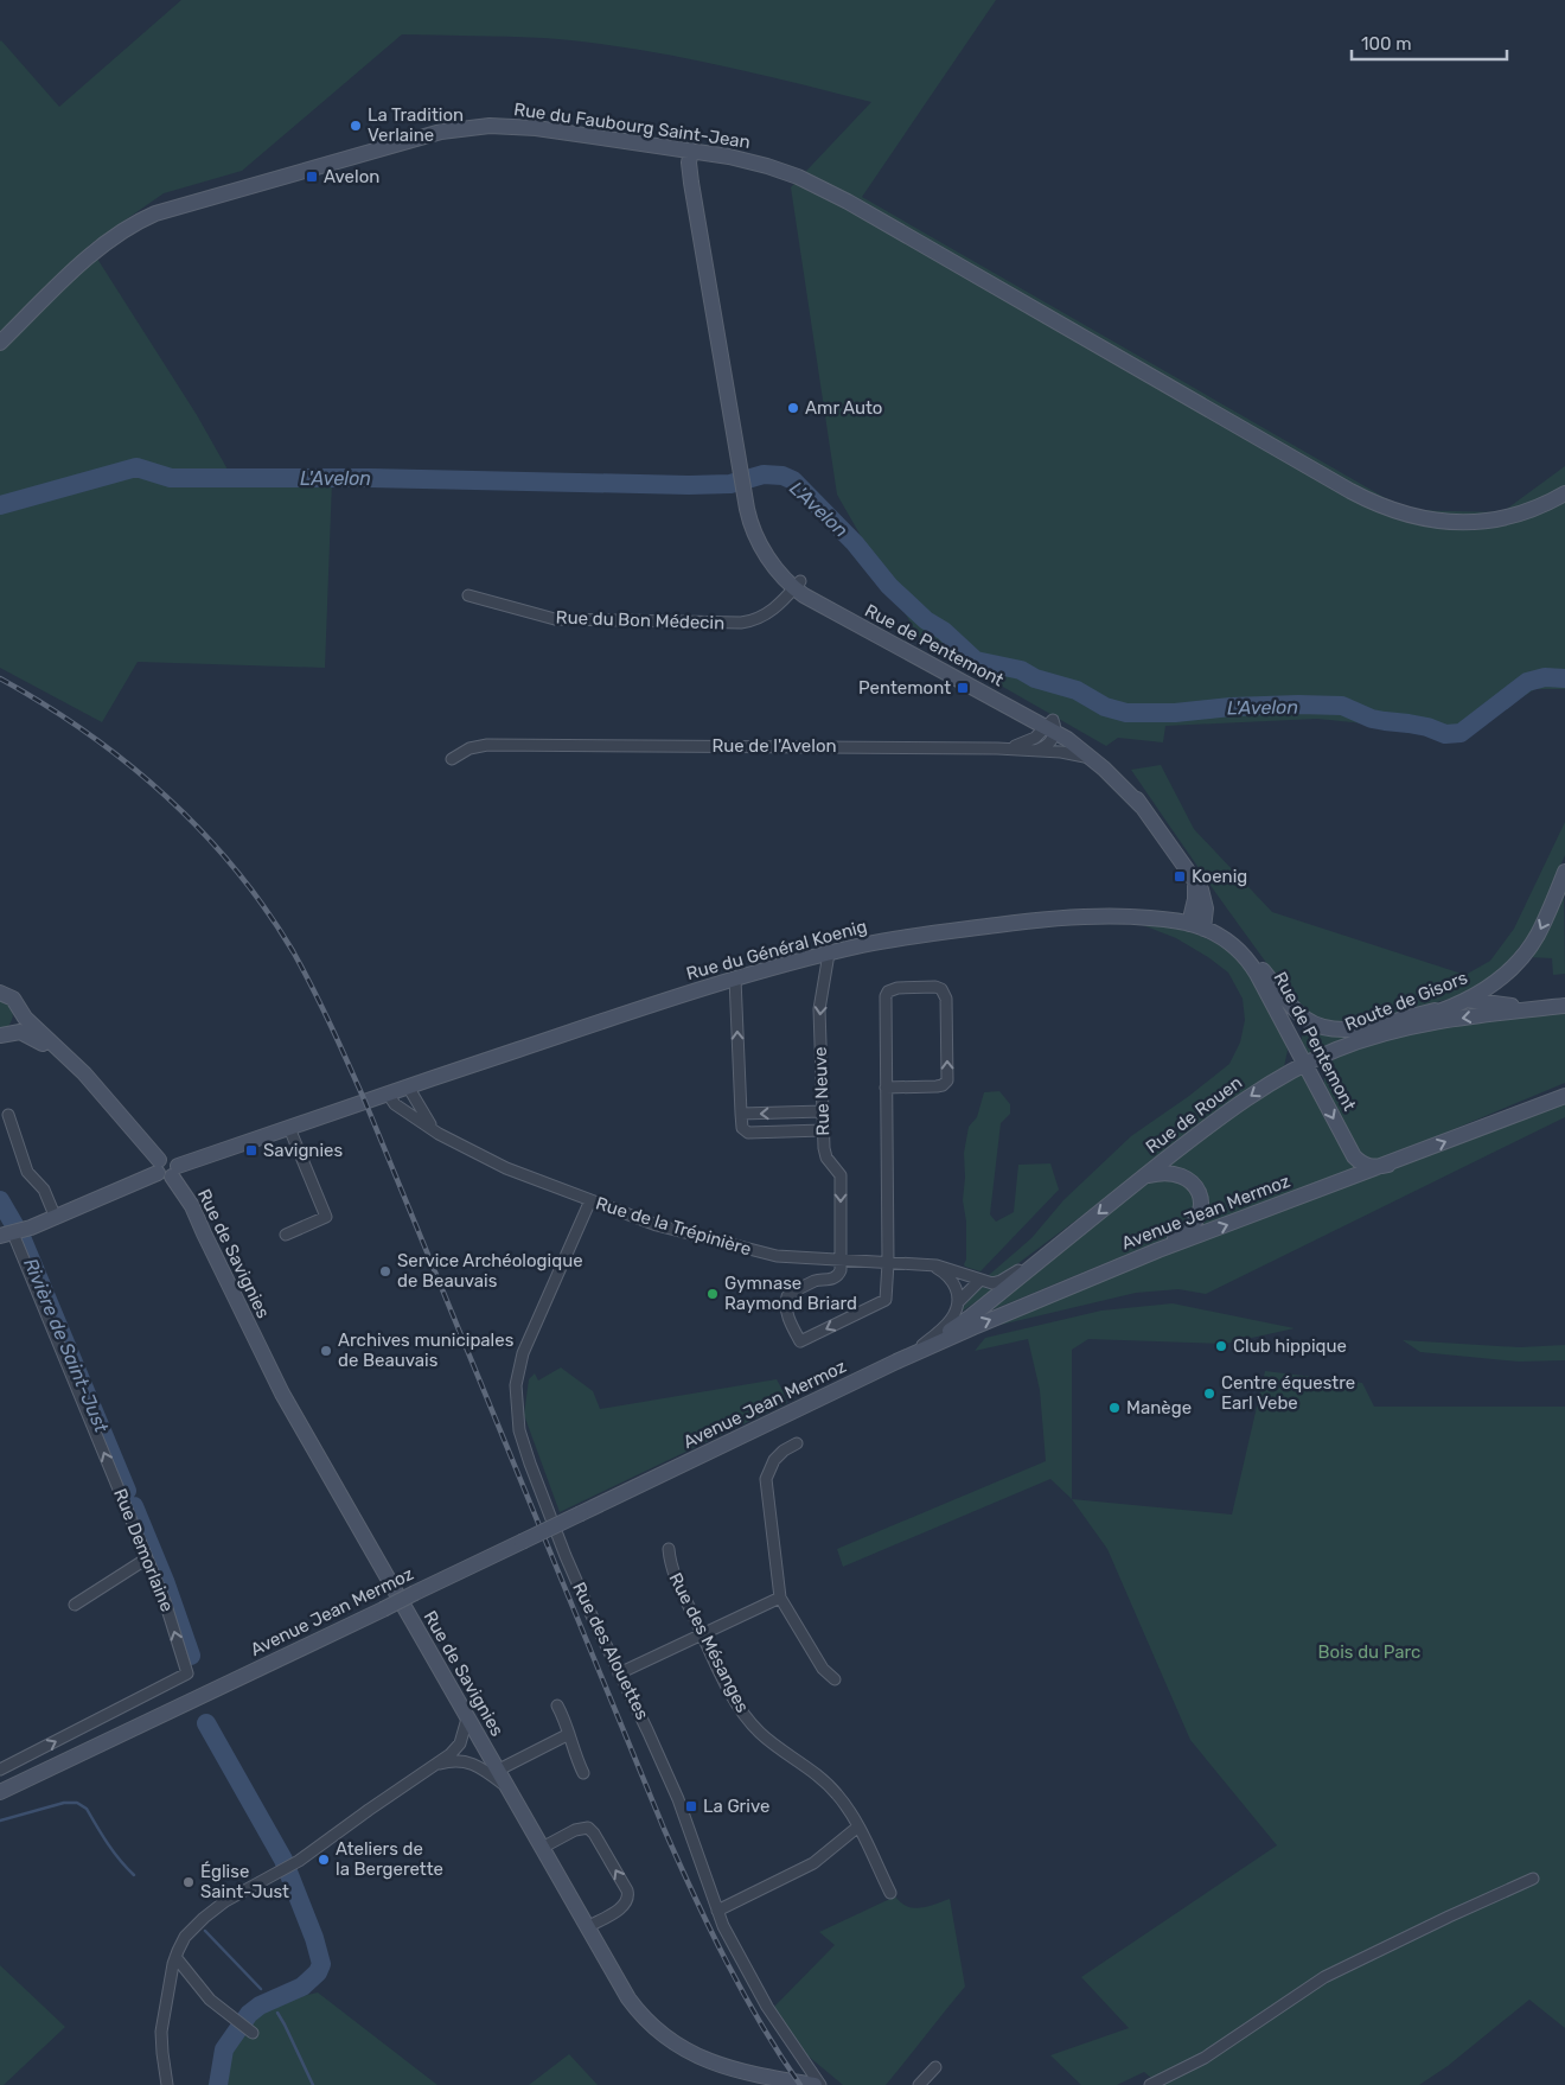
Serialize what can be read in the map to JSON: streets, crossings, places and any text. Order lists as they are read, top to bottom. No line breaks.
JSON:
{"streets":{"main road":["Rue du Faubourg Saint-Jean","Rue de Pentemont","Rue du Général Koenig","Route de Gisors","Rue de Rouen","Avenue Jean Mermoz","Rue de Savignies"],"street":["Rue du Bon Médecin","Rue de l'Avelon","Rue Neuve","Rue de la Trépinière","Rue Demorlaine","Rue des Mésanges","Rue des Alouettes"]},"crossings":[["Rue du Faubourg Saint-Jean","Rue de Pentemont"],["Rue du Bon Médecin","Rue de Pentemont"],["Rue de Pentemont","Rue de l'Avelon"],["Rue de Pentemont","Rue du Général Koenig"],["Rue de Pentemont","Rue de Rouen"],["Rue de Pentemont","Avenue Jean Mermoz"],["Rue du Général Koenig","Rue Neuve"],["Rue du Général Koenig","Rue de la Trépinière"],["Rue du Général Koenig","Rue de Savignies"],["Rue du Général Koenig","Rue Demorlaine"],["Route de Gisors","Rue de Rouen"],["Rue Neuve","Rue de la Trépinière"],["Rue de Rouen","Avenue Jean Mermoz"],["Rue de Rouen","Rue de la Trépinière"],["Rue de la Trépinière","Rue des Alouettes"]],"one_way":["Route de Gisors","Avenue Jean Mermoz"],"water":["L'Avelon","Rivière de Saint-Just"],"parks":["Bois du Parc"],"places":{"other":["La Tradition Verlaine","Amr Auto","Service Archéologique de Beauvais","Gymnase Raymond Briard","Club hippique","Archives municipales de Beauvais","Centre équestre Earl Vebe","Manège","Ateliers de la Bergerette","Église Saint-Just"],"transit":["Avelon","Pentemont","Koenig","Savignies","La Grive"]},"scale_bar":"100 m"}
